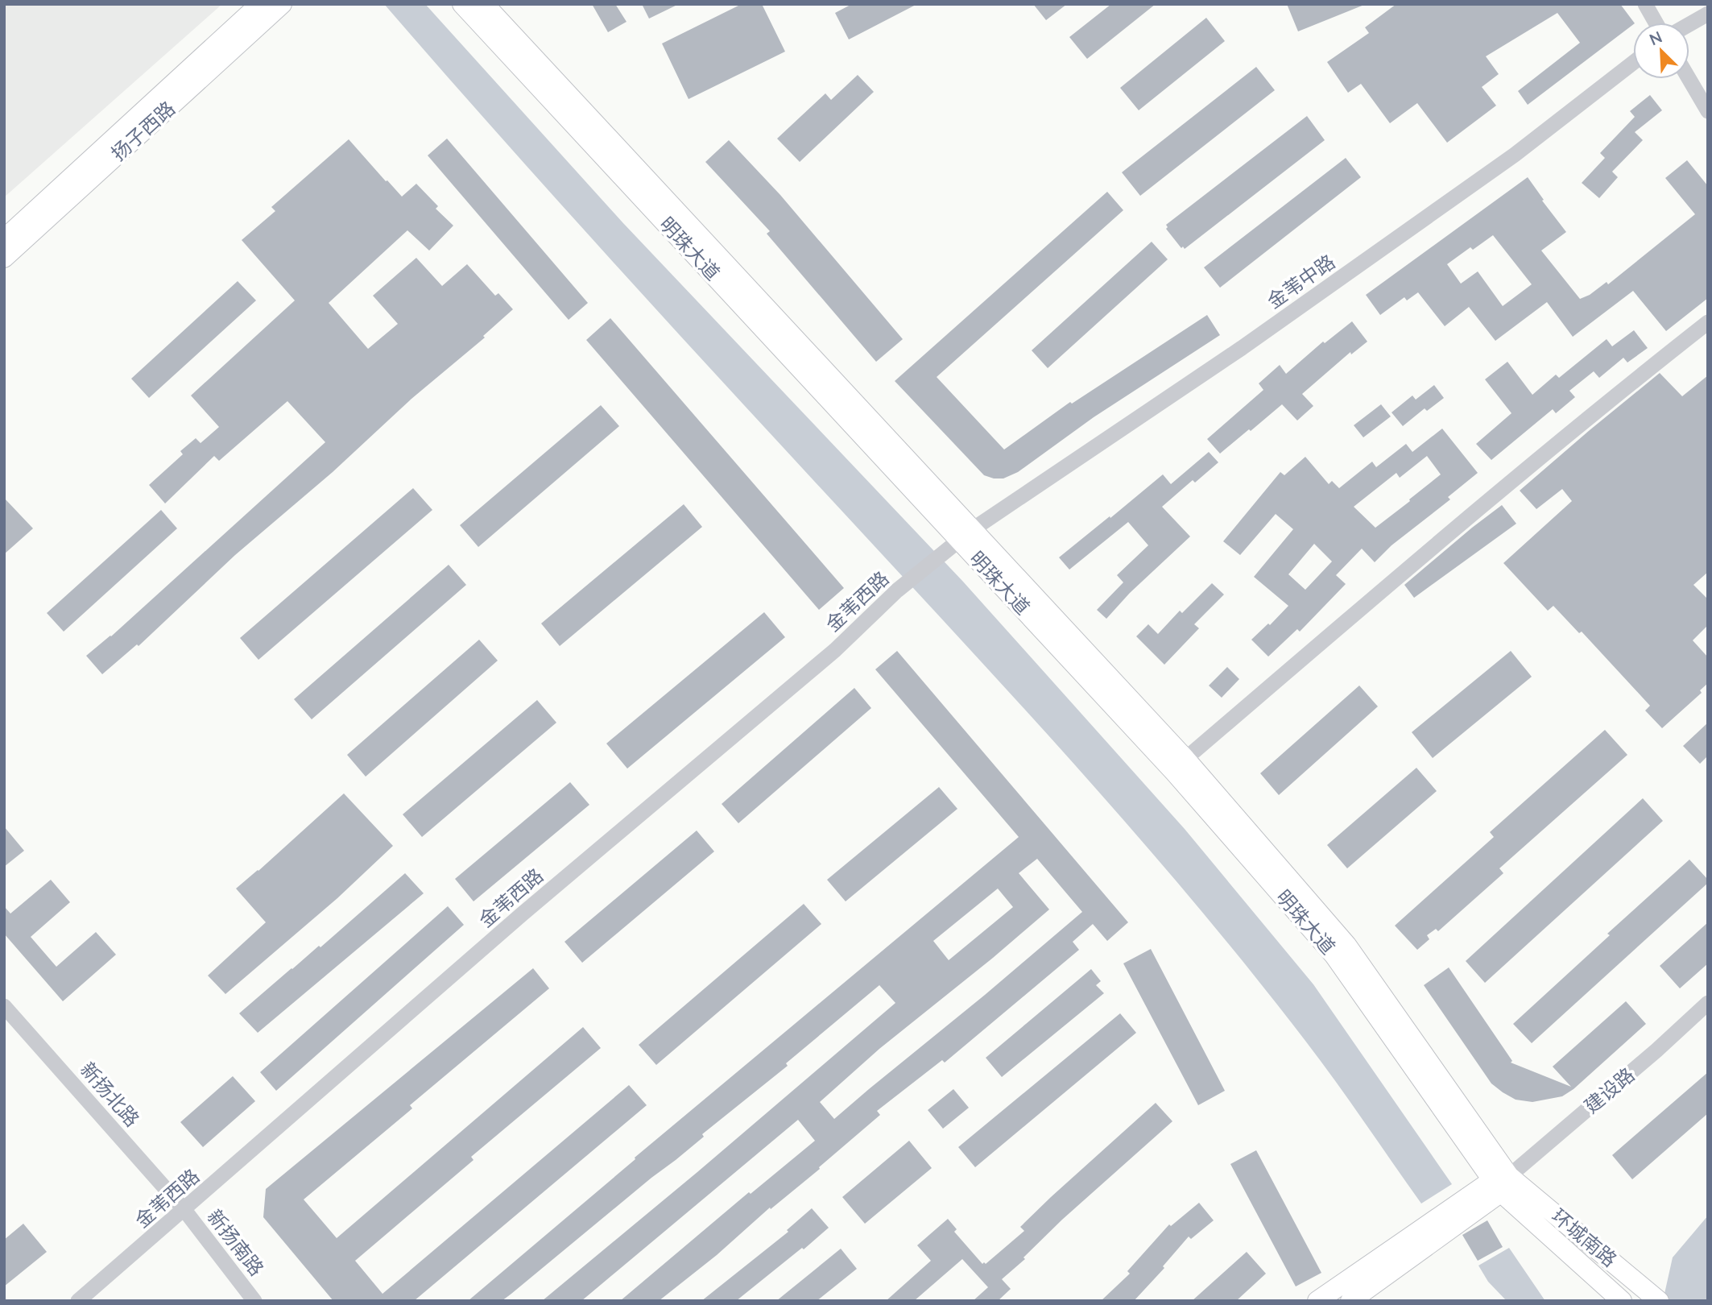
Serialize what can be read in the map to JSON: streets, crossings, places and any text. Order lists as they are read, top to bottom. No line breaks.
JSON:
{"streets":{"main road":["扬子西路","明珠大道","建设路","环城南路"],"street":["金苇中路","金苇西路","新扬北路","新扬南路"]},"crossings":[["明珠大道","金苇中路"],["明珠大道","金苇西路"],["明珠大道","建设路"],["明珠大道","环城南路"],["金苇中路","金苇西路"],["金苇西路","新扬北路"],["金苇西路","新扬南路"],["建设路","环城南路"],["新扬北路","新扬南路"]],"north":"top left"}
